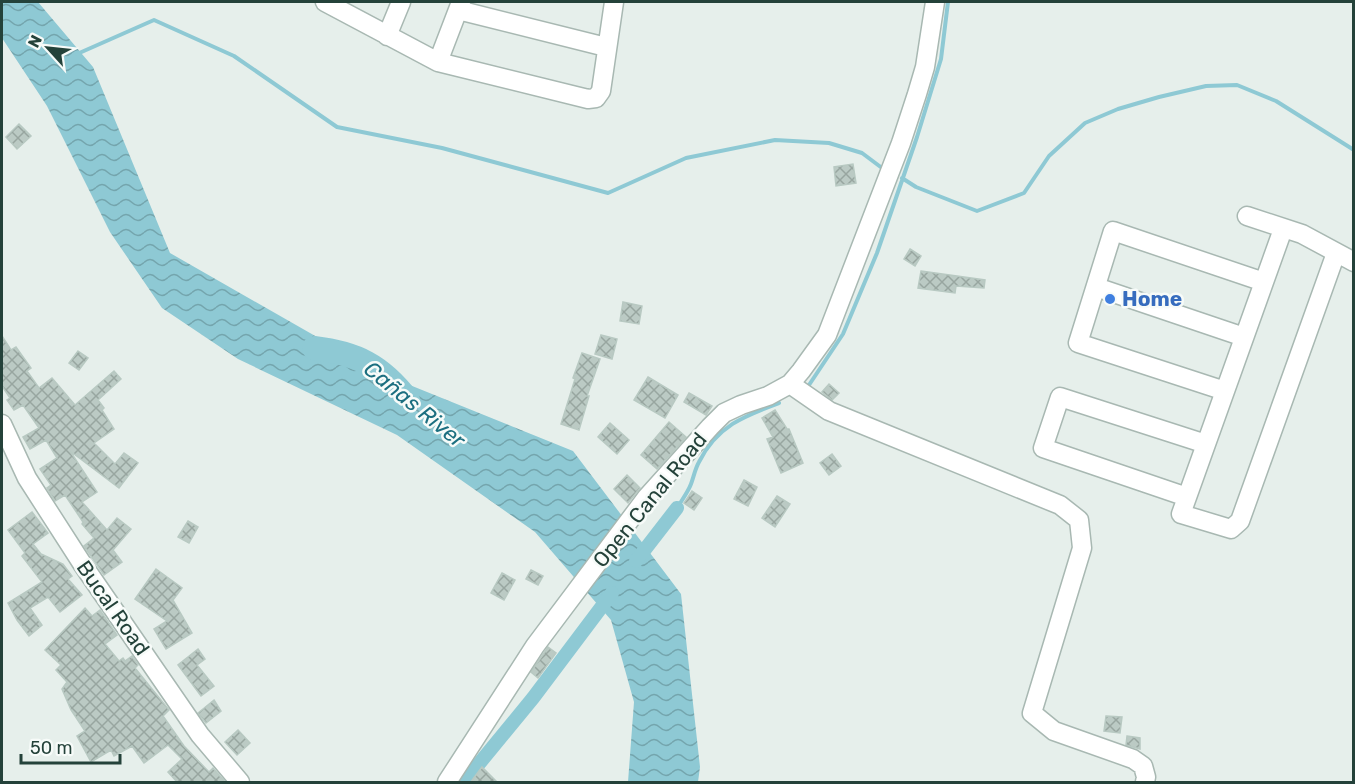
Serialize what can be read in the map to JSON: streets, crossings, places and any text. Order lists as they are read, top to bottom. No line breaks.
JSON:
{"streets":{"street":["Open Canal Road","Bucal Road"]},"water":["Cañas River"],"places":["Home"],"scale_bar":"50 m","north":"top left"}
